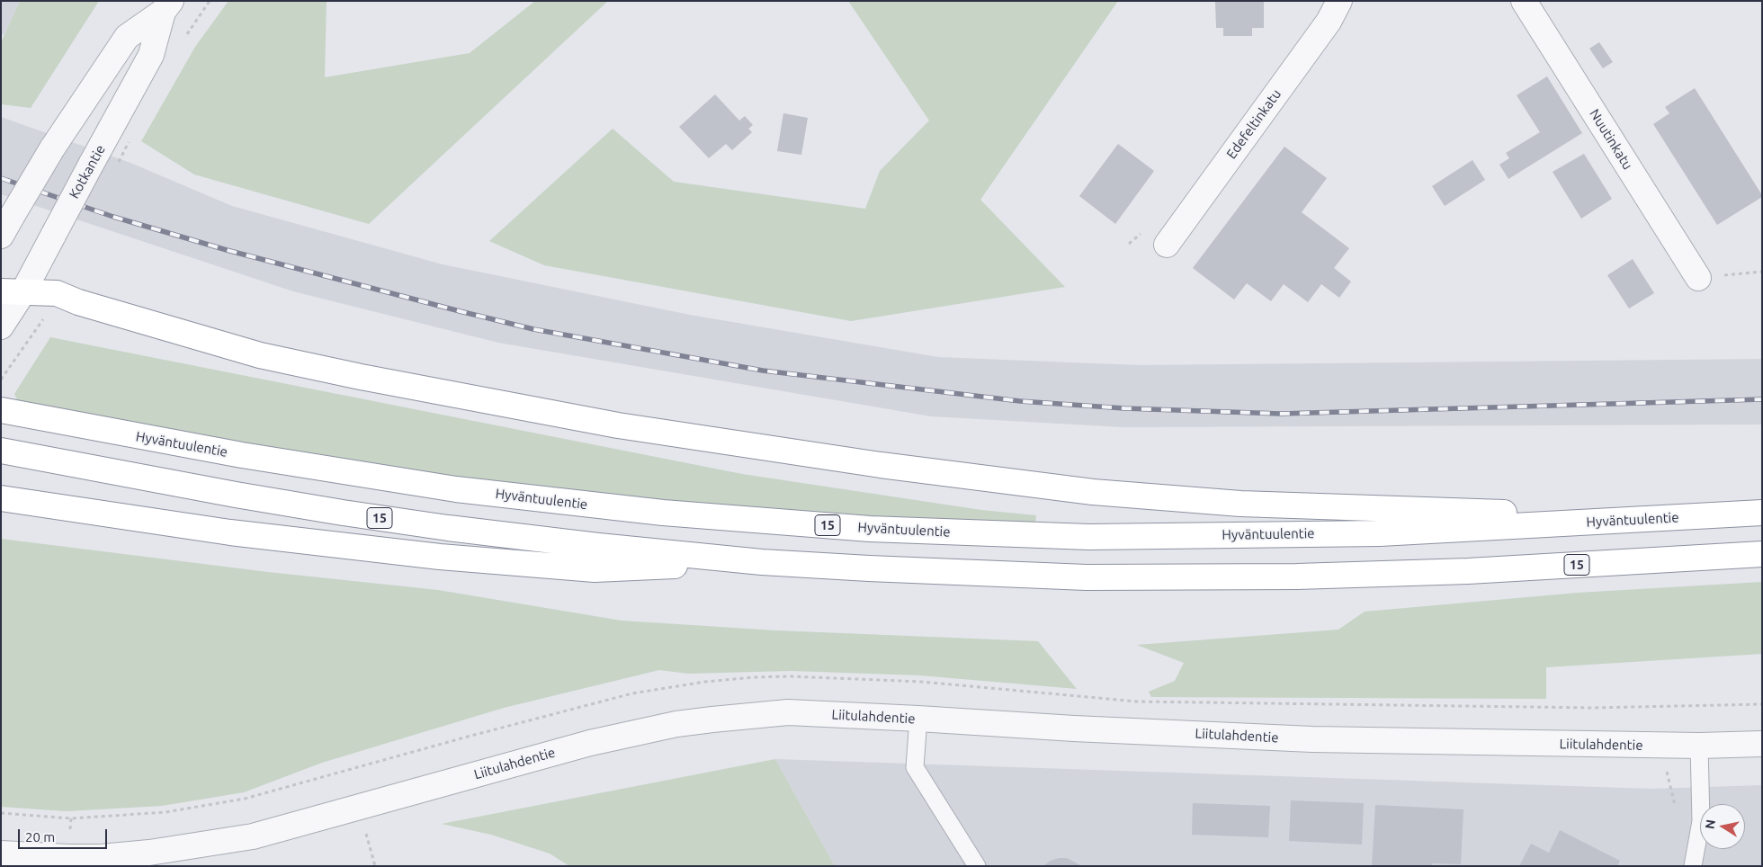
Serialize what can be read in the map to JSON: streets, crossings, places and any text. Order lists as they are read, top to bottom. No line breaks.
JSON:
{"streets":{"highway":["Hyväntuulentie","15"],"street":["Edefeltinkatu","Nuutinkatu","Kotkantie","Liitulahdentie"]},"scale_bar":"20 m","north":"left"}
